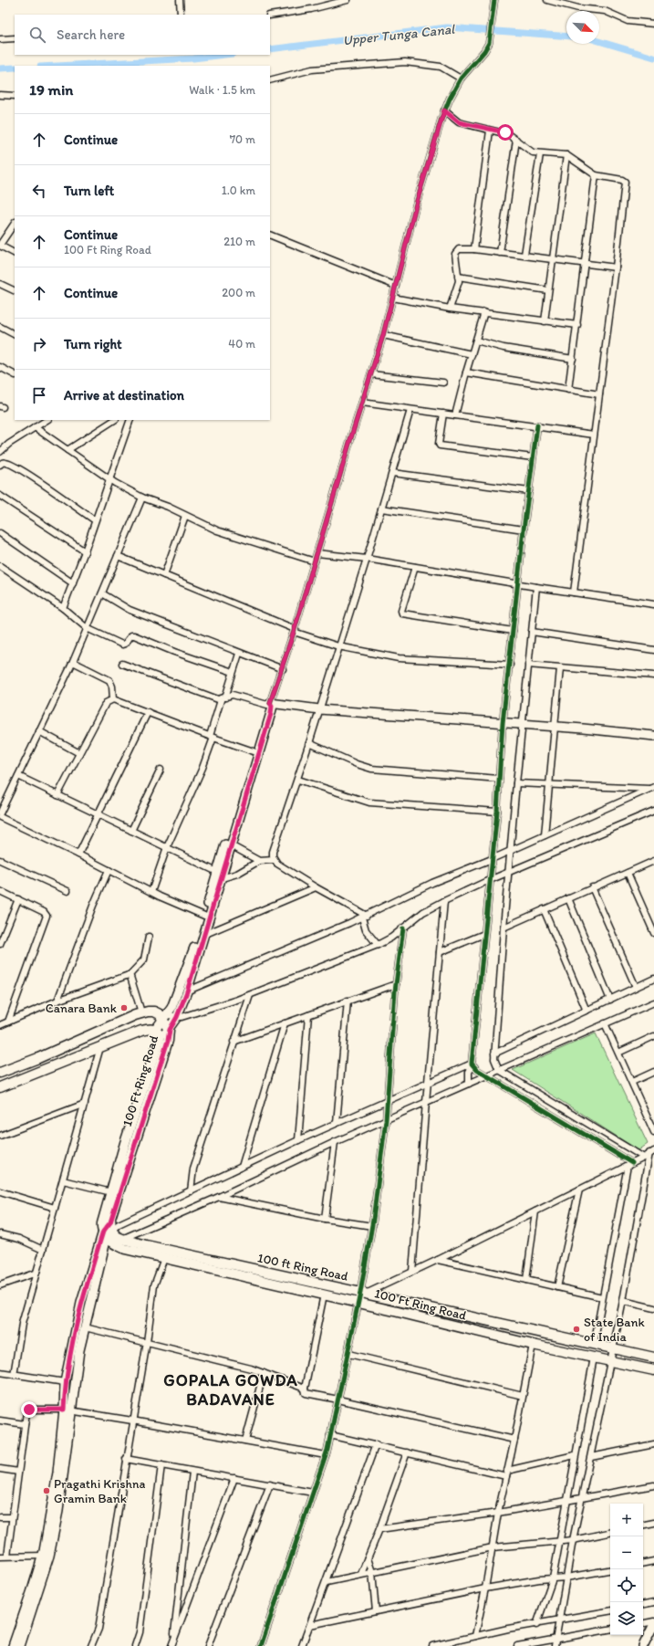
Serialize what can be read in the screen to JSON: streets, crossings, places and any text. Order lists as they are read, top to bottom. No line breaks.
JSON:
{"streets":{"main road":["100 Ft Ring Road","100 ft Ring Road"]},"crossings":[["100 Ft Ring Road","100 ft Ring Road"]],"districts":["GOPALA GOWDA BADAVANE"],"water":["Upper Tunga Canal"],"places":["Canara Bank","State Bank of India","Pragathi Krishna Gramin Bank"],"north":"bottom right","page":{"search":"Search here","heading":["19 min","Walk · 1.5 km"],"list":[["Continue","70 m"],["Turn left","1.0 km"],["Continue","100 Ft Ring Road","210 m"],["Continue","200 m"],["Turn right","40 m"],"Arrive at destination"],"map_buttons":["+","−"]}}
